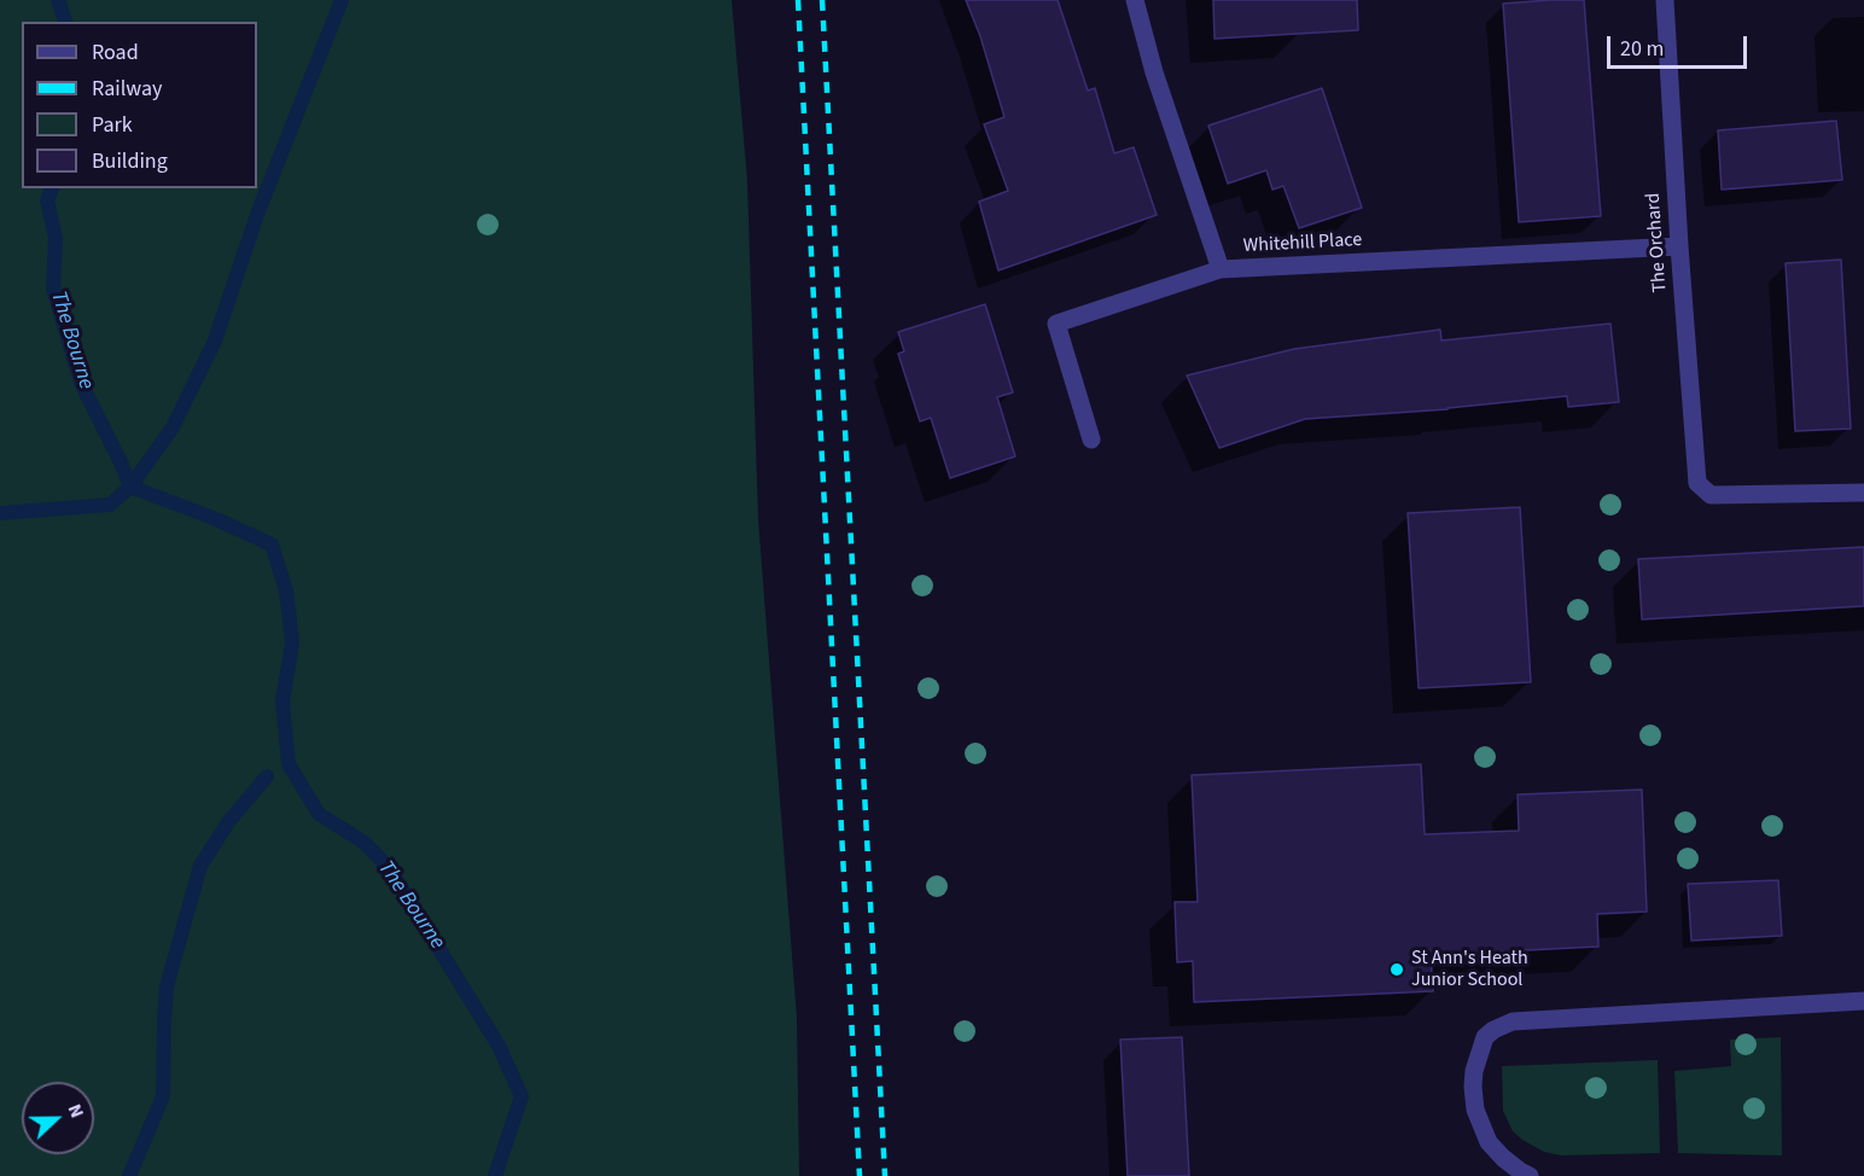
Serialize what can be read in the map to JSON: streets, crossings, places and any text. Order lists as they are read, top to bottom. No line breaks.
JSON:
{"streets":{"street":["The Orchard","Whitehill Place"]},"crossings":[["The Orchard","Whitehill Place"]],"water":["The Bourne"],"places":["St Ann's Heath Junior School"],"legend":["Road","Railway","Park","Building"],"scale_bar":"20 m","north":"right"}
